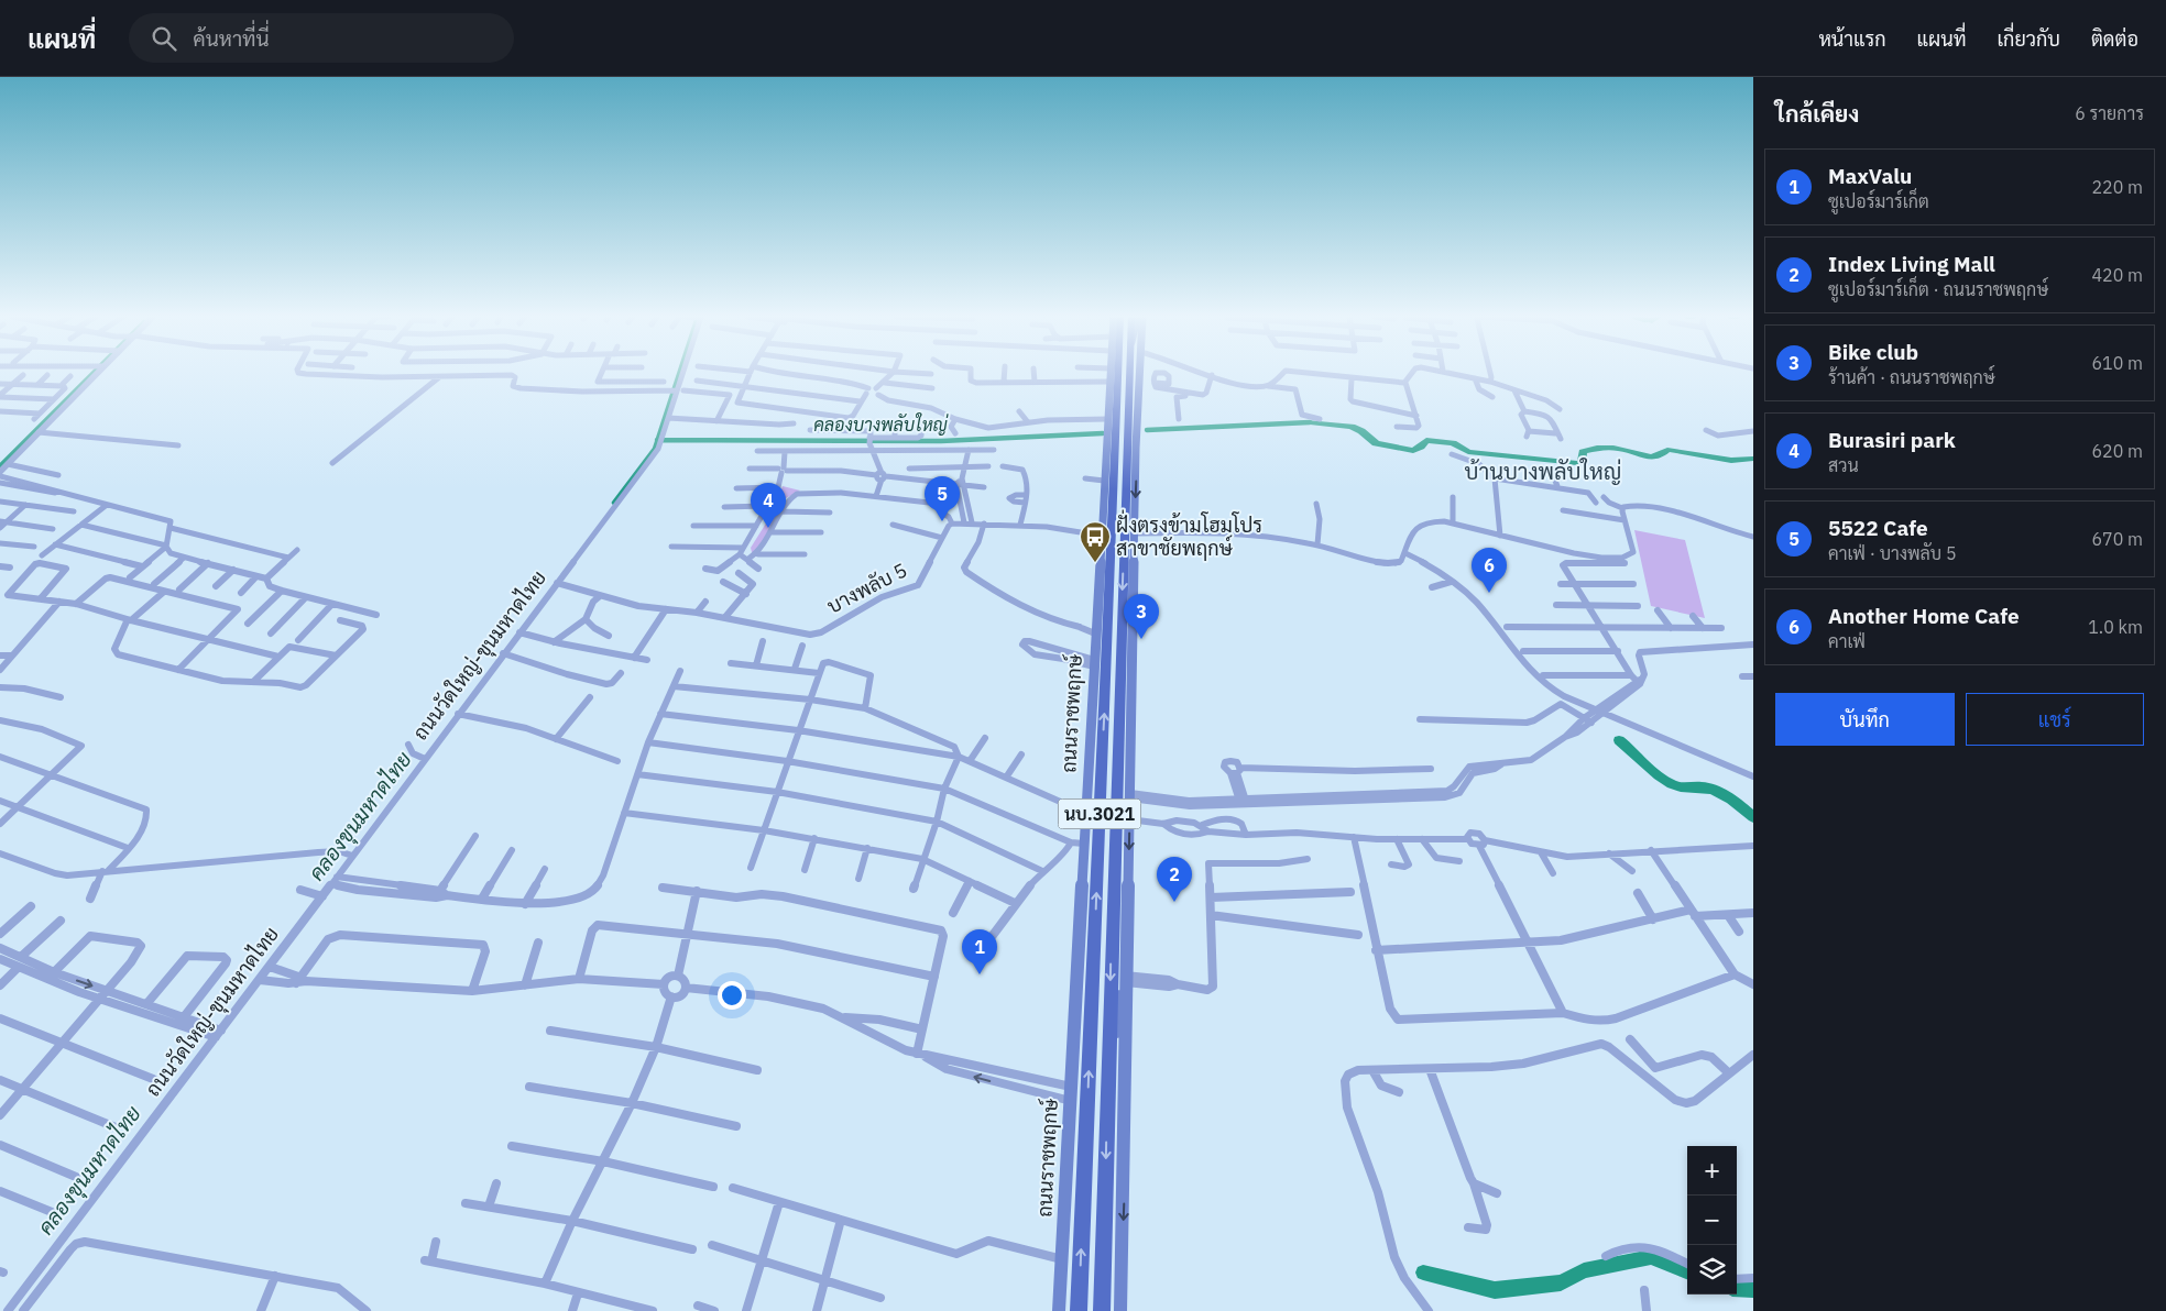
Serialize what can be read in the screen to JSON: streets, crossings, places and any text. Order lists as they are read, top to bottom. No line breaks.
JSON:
{"streets":{"main road":["ถนนราชพฤกษ์","นบ.3021"],"street":["บางพลับ 5","ถนนวัดใหญ่-ขุนมหาดไทย"]},"crossings":[["บางพลับ 5","ถนนวัดใหญ่-ขุนมหาดไทย"]],"districts":["บ้านบางพลับใหญ่"],"water":["คลองบางพลับใหญ่","คลองขุนมหาดไทย"],"places":{"bus stop":["ฝั่งตรงข้ามโฮมโปร สาขาชัยพฤกษ์"]},"page":{"header":"แผนที่","search":"ค้นหาที่นี่","nav":["หน้าแรก","แผนที่","เกี่ยวกับ","ติดต่อ"],"heading":["ใกล้เคียง","6 รายการ"],"list":[{"mark":"1","name":"MaxValu","note":"ซูเปอร์มาร์เก็ต","value":"220 m"},{"mark":"2","name":"Index Living Mall","note":"ซูเปอร์มาร์เก็ต · ถนนราชพฤกษ์","value":"420 m"},{"mark":"3","name":"Bike club","note":"ร้านค้า · ถนนราชพฤกษ์","value":"610 m"},{"mark":"4","name":"Burasiri park","note":"สวน","value":"620 m"},{"mark":"5","name":"5522 Cafe","note":"คาเฟ่ · บางพลับ 5","value":"670 m"},{"mark":"6","name":"Another Home Cafe","note":"คาเฟ่","value":"1.0 km"}],"pins":["5","4","6","3","2","1"],"buttons":["บันทึก","แชร์"],"map_buttons":["+","−"]}}
